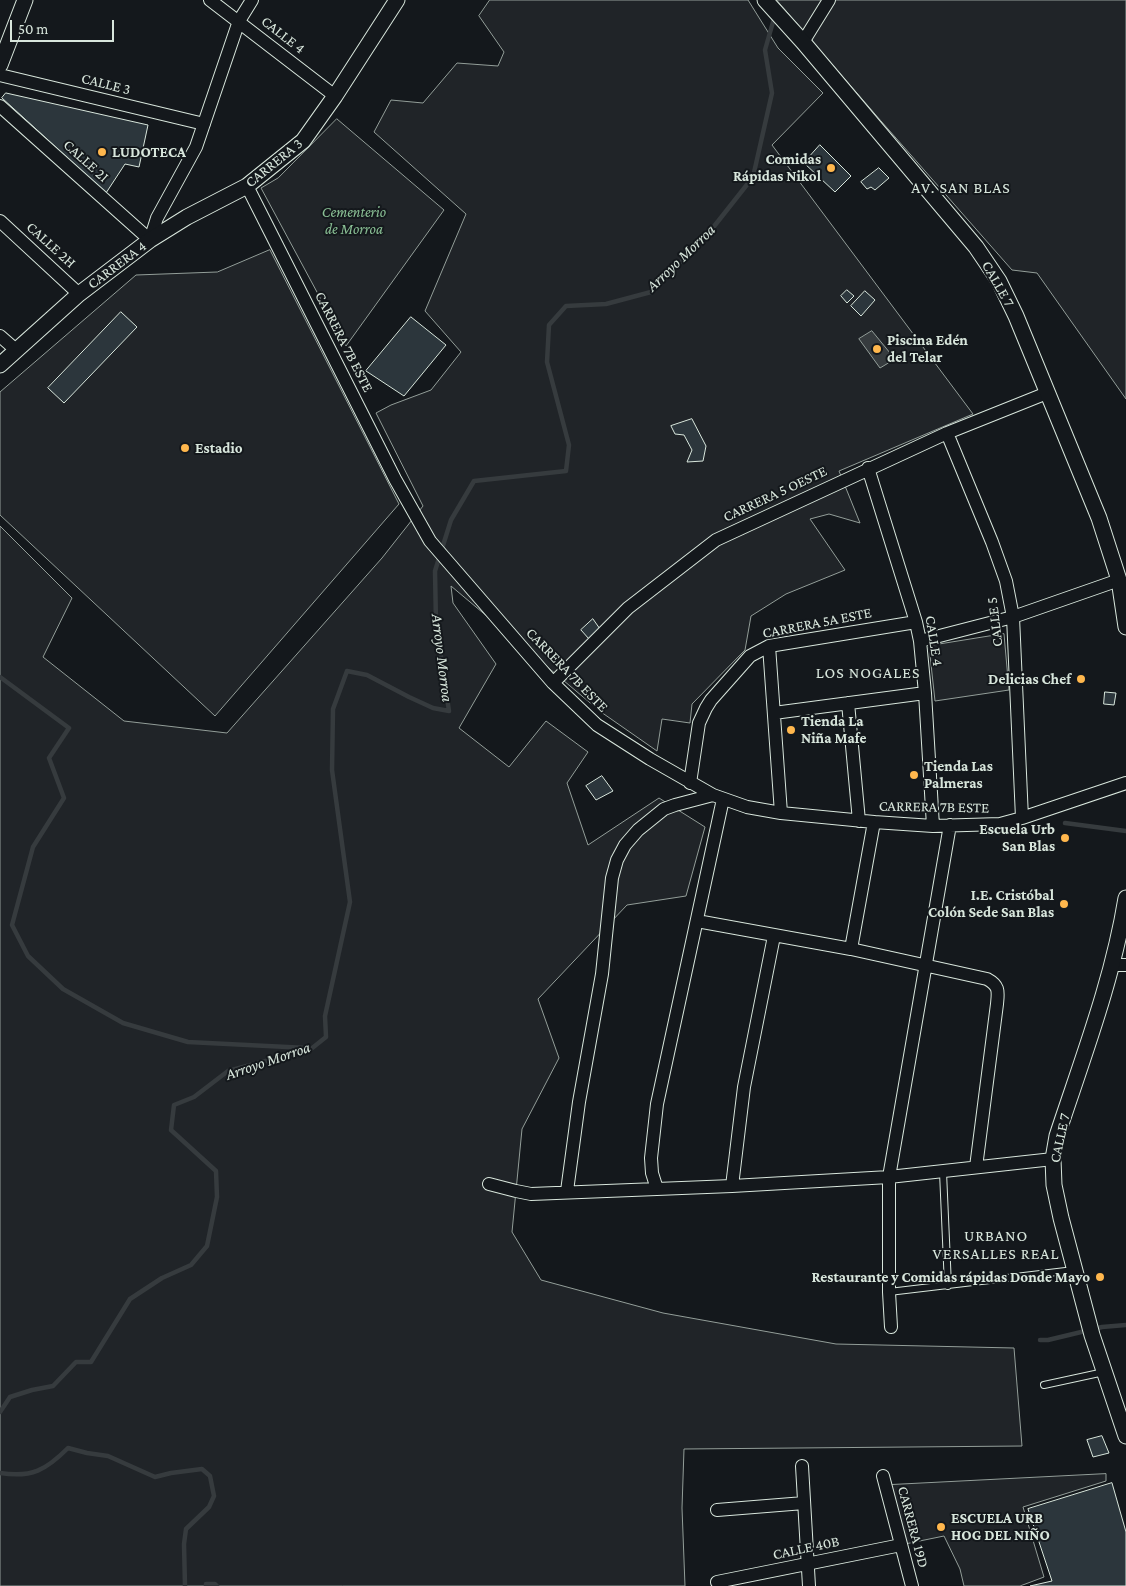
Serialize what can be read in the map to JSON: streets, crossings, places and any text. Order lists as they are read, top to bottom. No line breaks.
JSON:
{"streets":{"street":["CALLE 4","CALLE 3","CALLE 2I","CARRERA 3","CALLE 2H","CARRERA 4","CALLE 7","CARRERA 7B ESTE","CARRERA 5 OESTE","CALLE 5","CARRERA 5A ESTE","CARRERA 19D","CALLE 40B"]},"crossings":[["CALLE 4","CARRERA 3"],["CALLE 4","CARRERA 4"],["CALLE 4","CARRERA 7B ESTE"],["CALLE 4","CARRERA 5 OESTE"],["CALLE 4","CARRERA 5A ESTE"],["CALLE 3","CARRERA 4"],["CALLE 2I","CARRERA 3"],["CALLE 2I","CARRERA 4"],["CARRERA 3","CARRERA 4"],["CARRERA 3","CARRERA 7B ESTE"],["CALLE 2H","CARRERA 4"],["CALLE 7","CARRERA 5 OESTE"],["CARRERA 7B ESTE","CARRERA 5 OESTE"],["CARRERA 7B ESTE","CALLE 5"],["CARRERA 7B ESTE","CARRERA 5A ESTE"],["CARRERA 5 OESTE","CALLE 5"],["CARRERA 19D","CALLE 40B"]],"districts":["AV. SAN BLAS","LOS NOGALES","URBANO VERSALLES REAL"],"water":["Arroyo Morroa"],"parks":["Cementerio de Morroa"],"places":["LUDOTECA","Comidas Rápidas Nikol","Piscina Edén del Telar","Estadio","Delicias Chef","Tienda La Niña Mafe","Tienda Las Palmeras","Escuela Urb San Blas","I.E. Cristóbal Colón Sede San Blas","Restaurante y Comidas rápidas Donde Mayo","ESCUELA URB HOG DEL NIÑO"],"scale_bar":"50 m"}
